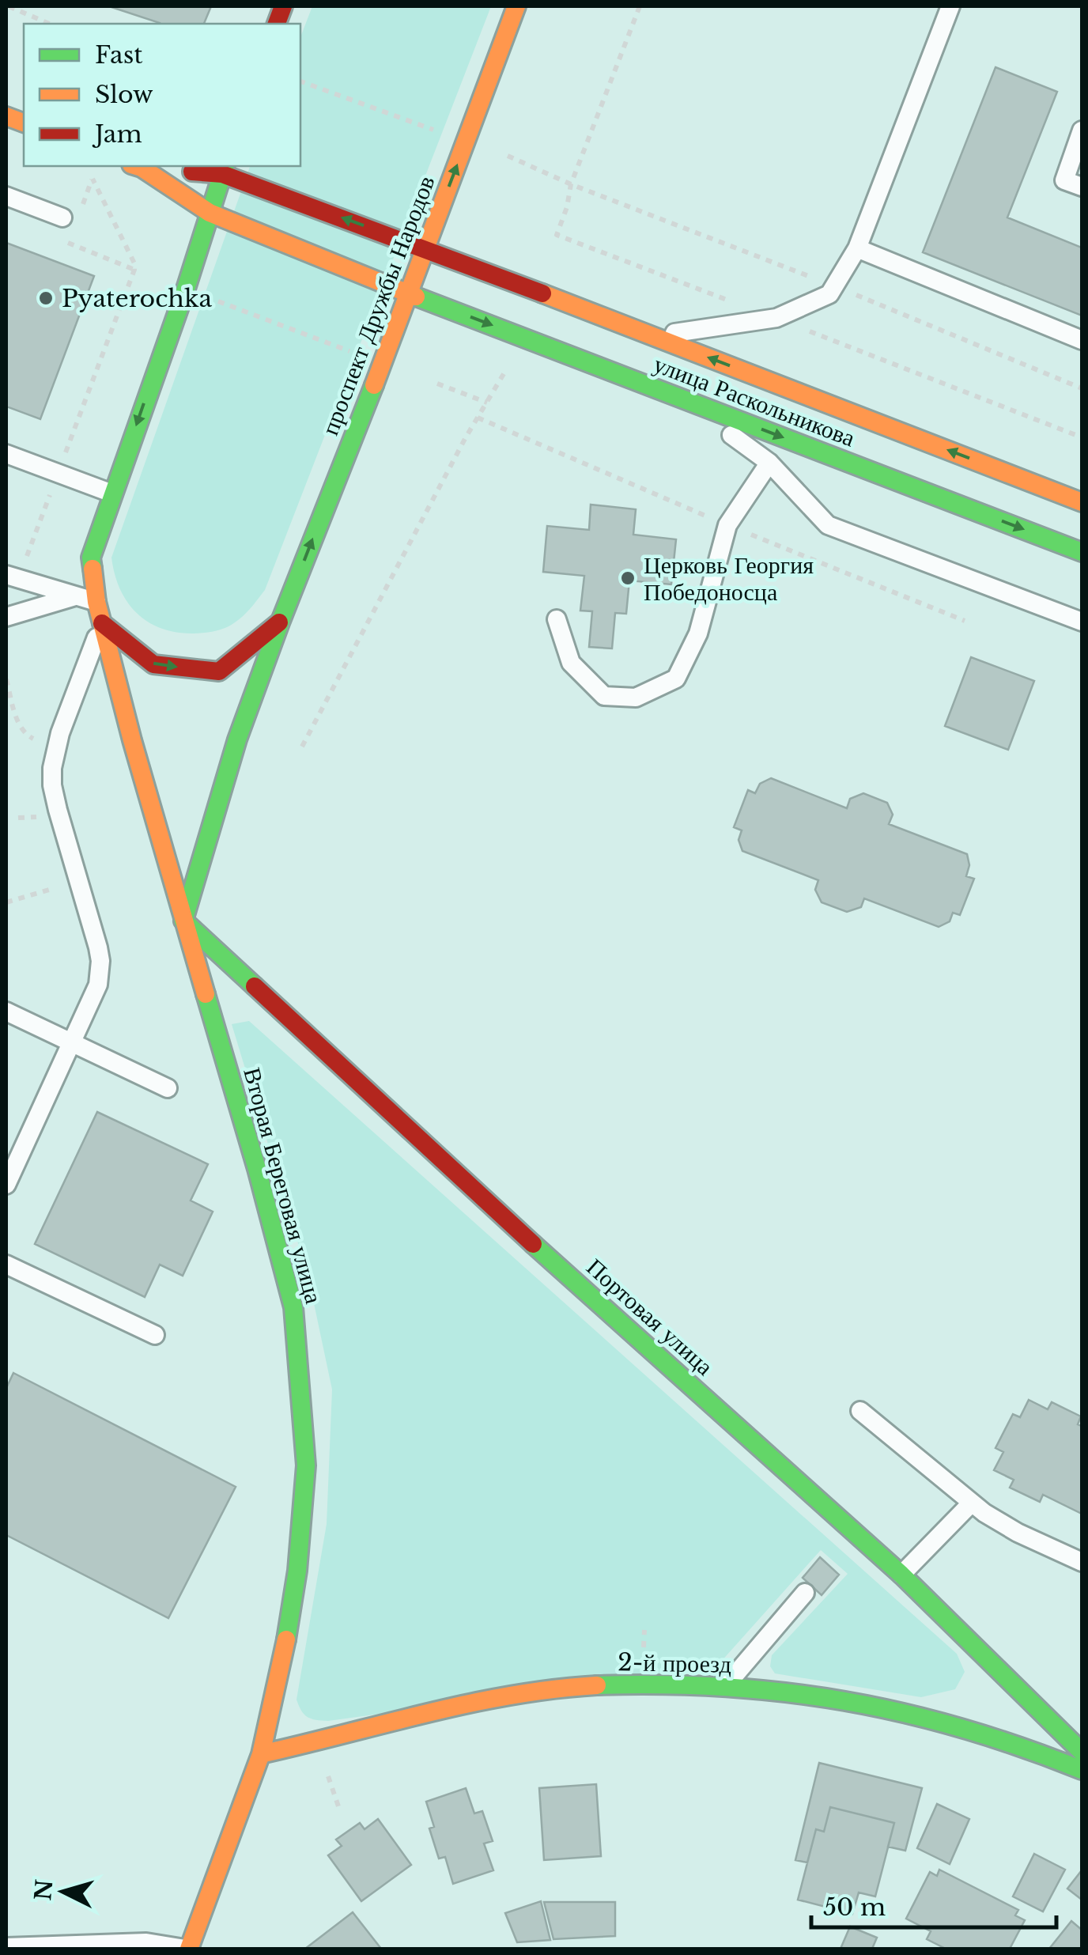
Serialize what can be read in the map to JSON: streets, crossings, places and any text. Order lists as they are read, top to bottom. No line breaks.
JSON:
{"streets":{"street":["проспект Дружбы Народов","улица Раскольникова","Вторая Береговая улица","Портовая улица","2-й проезд"]},"crossings":[["проспект Дружбы Народов","улица Раскольникова"],["проспект Дружбы Народов","Вторая Береговая улица"],["проспект Дружбы Народов","Портовая улица"],["Вторая Береговая улица","Портовая улица"],["Вторая Береговая улица","2-й проезд"]],"one_way":["проспект Дружбы Народов"],"places":["Pyaterochka","Церковь Георгия Победоносца"],"legend":["Fast","Slow","Jam"],"scale_bar":"50 m","north":"left"}
